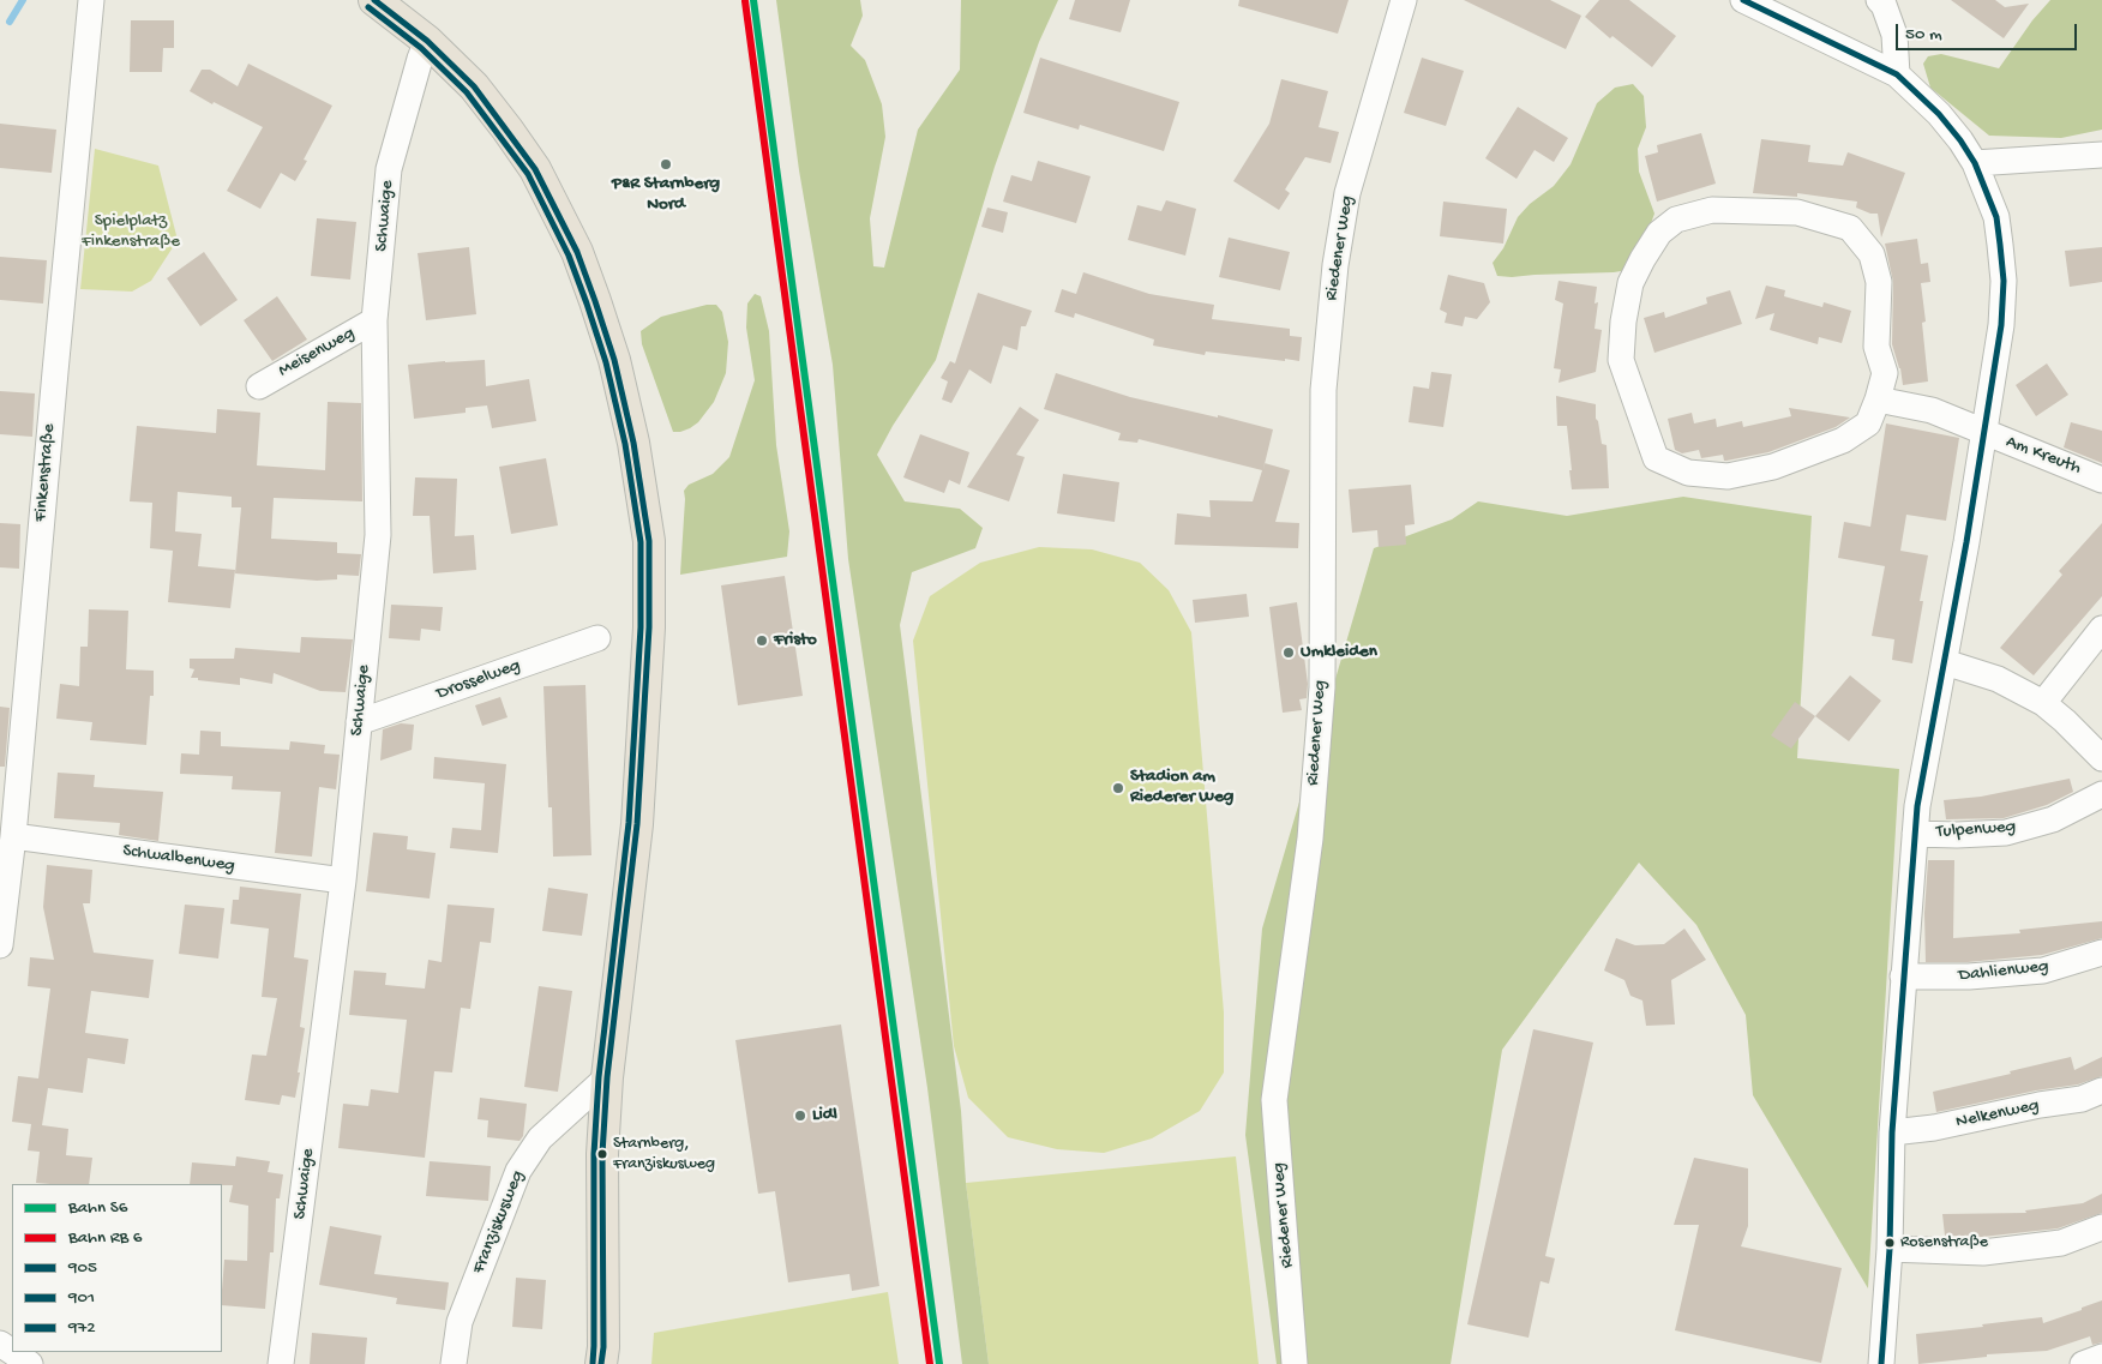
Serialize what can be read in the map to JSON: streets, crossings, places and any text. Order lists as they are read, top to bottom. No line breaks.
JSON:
{"streets":{"street":["Schwaige","Riedener Weg","Meisenweg","Am Kreuth","Finkenstraße","Drosselweg","Tulpenweg","Schwalbenweg","Dahlienweg","Nelkenweg","Franziskusweg"]},"crossings":[["Schwaige","Meisenweg"],["Schwaige","Drosselweg"],["Schwaige","Schwalbenweg"],["Finkenstraße","Schwalbenweg"]],"parks":["Spielplatz Finkenstraße"],"places":["P&R Starnberg Nord","Fristo","Umkleiden","Stadion am Riederer Weg","Lidl","Starnberg, Franziskusweg","Rosenstraße"],"lines":["rail line S6","transit line 905","transit line 901","transit line 972"],"legend":["Bahn S6","Bahn RB 6","905","901","972"],"scale_bar":"50 m"}
